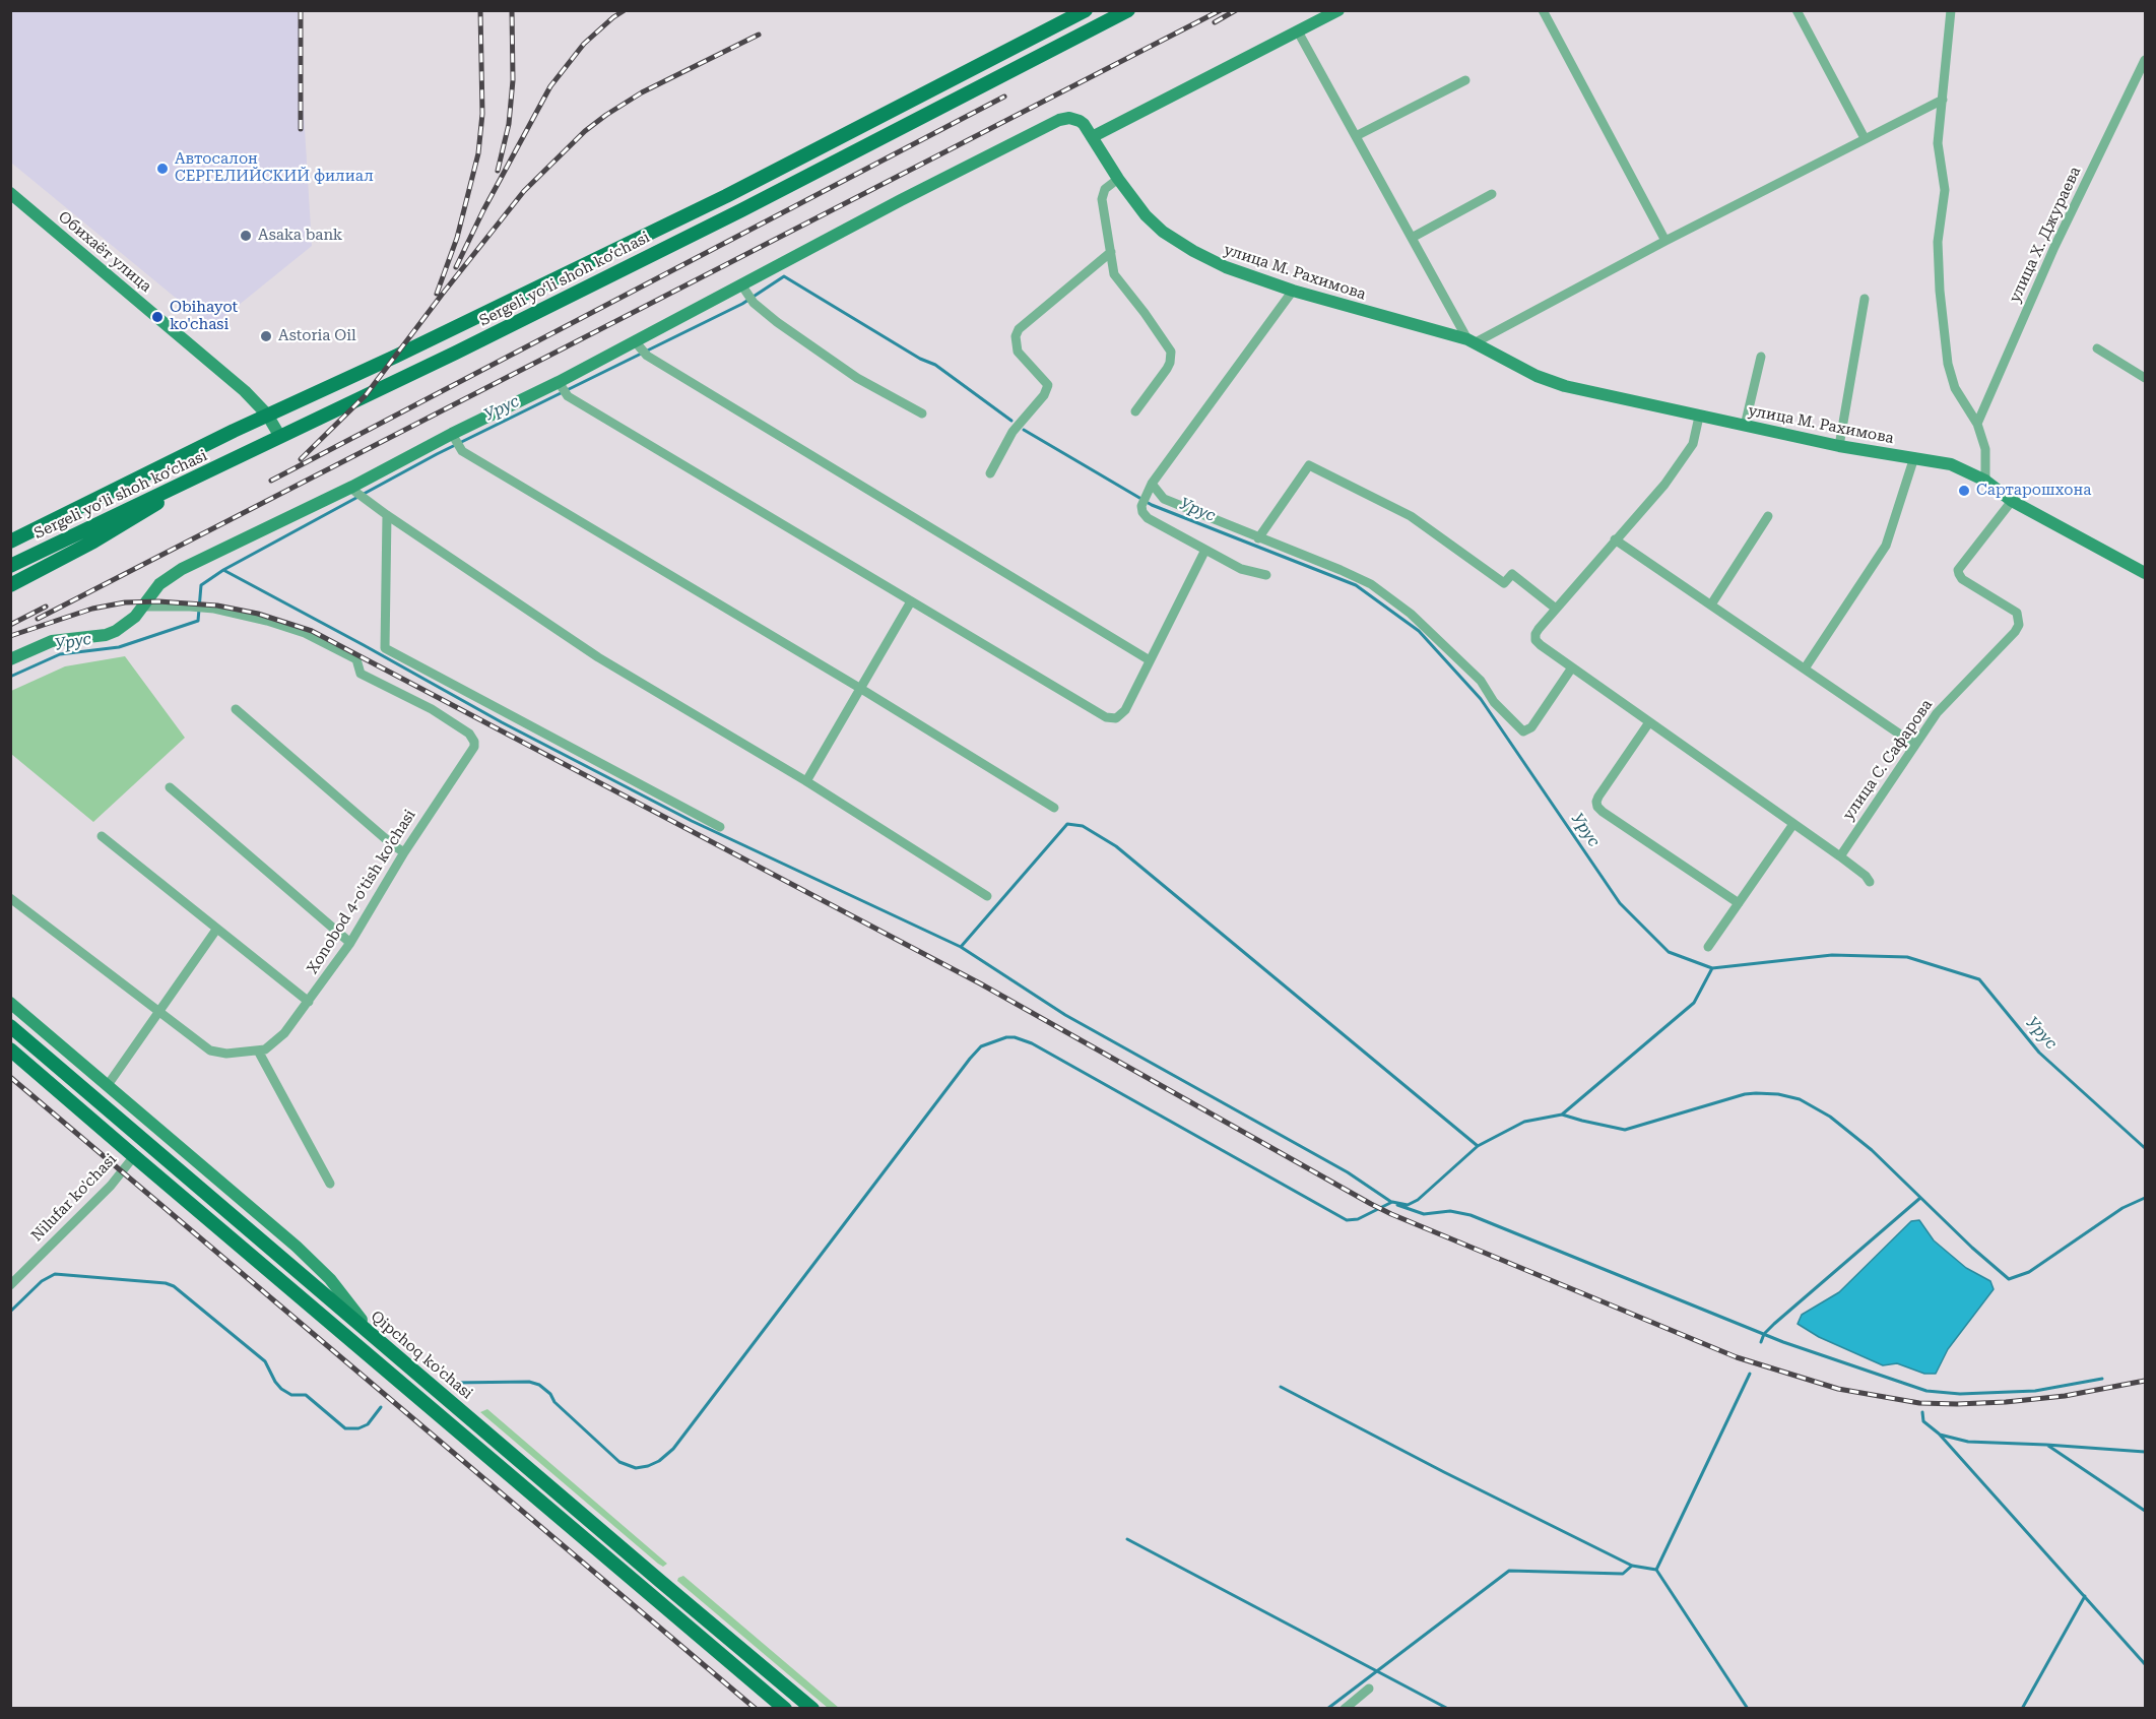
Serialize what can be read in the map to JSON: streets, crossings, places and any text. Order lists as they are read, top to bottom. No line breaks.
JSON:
{"streets":{"main road":["Sergeli yo‘li shoh ko‘chasi","Qipchoq ko'chasi"],"street":["улица Х. Джураева","Обихаёт улица","улица М. Рахимова","улица С. Сафарова","Xonobod 4-o'tish ko'chasi","Nilufar ko'chasi"]},"crossings":[["Обихаёт улица","Sergeli yo‘li shoh ko‘chasi"],["улица М. Рахимова","улица С. Сафарова"]],"water":["Урус"],"places":["Автосалон СЕРГЕЛИЙСКИЙ филиал","Asaka bank","Obihayot ko'chasi","Astoria Oil","Сартарошхона"]}
